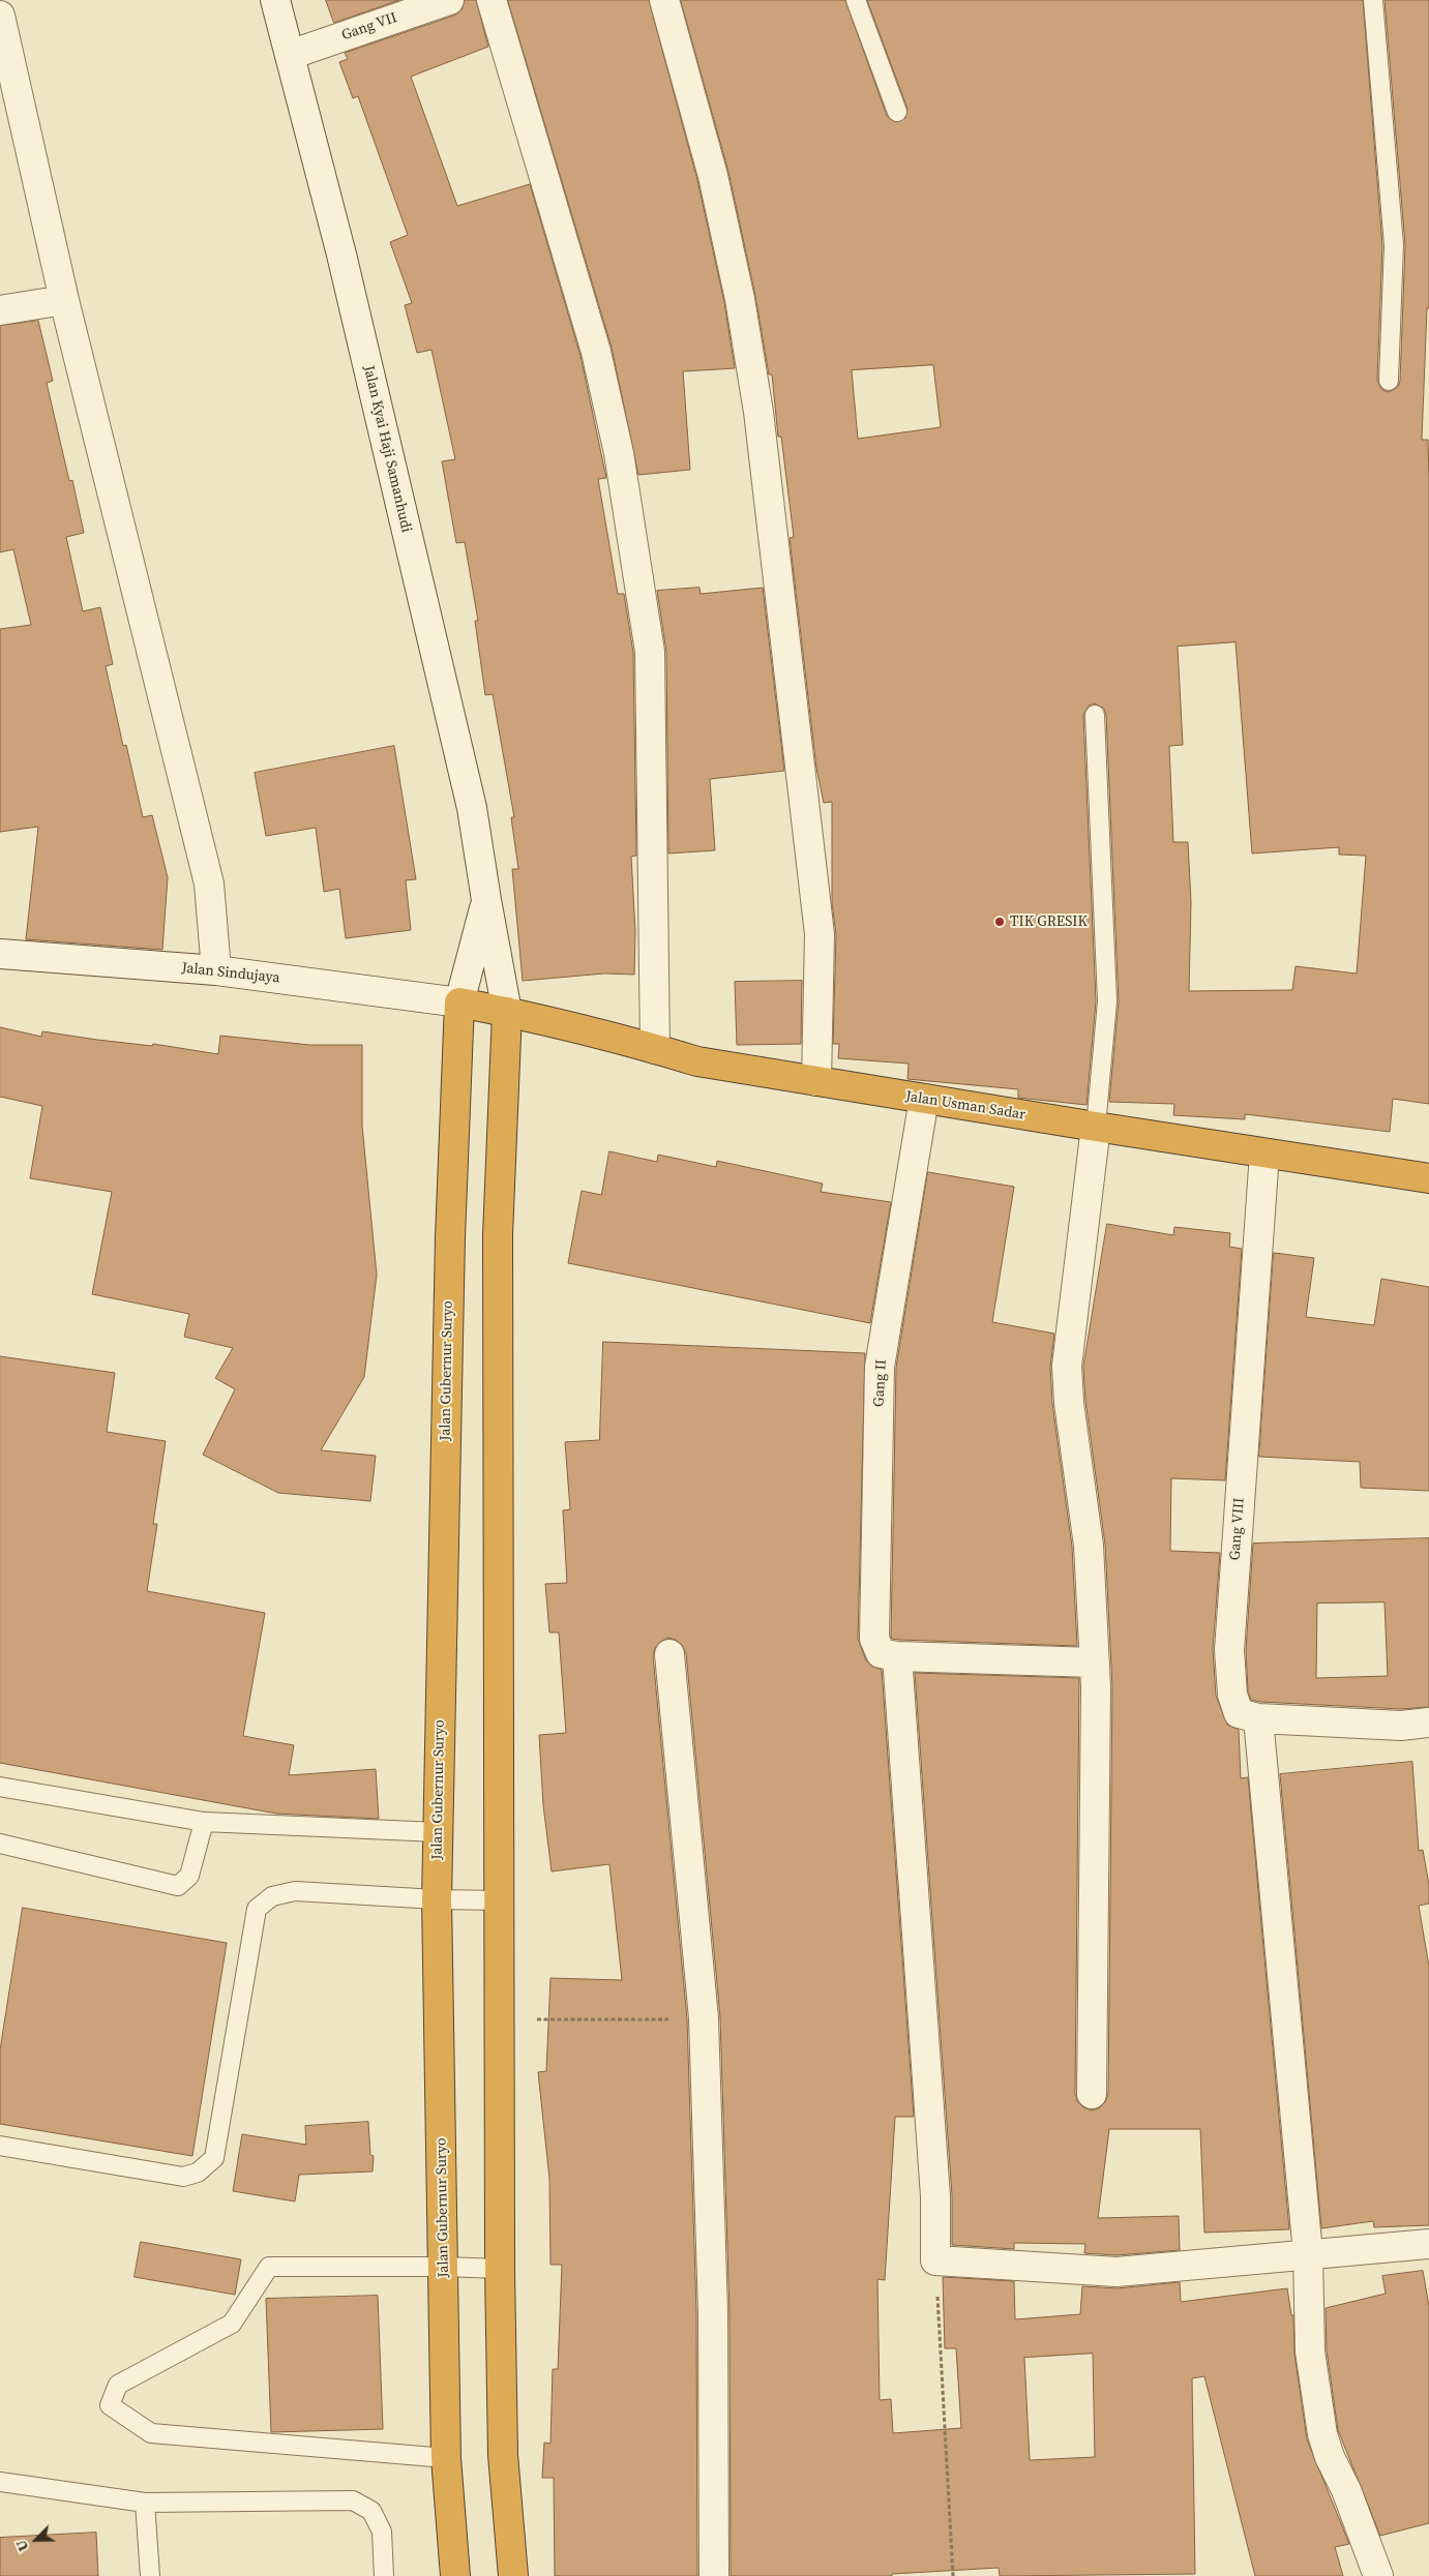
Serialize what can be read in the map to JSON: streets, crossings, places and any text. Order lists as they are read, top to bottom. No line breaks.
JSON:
{"streets":{"highway":["Jalan Usman Sadar","Jalan Gubernur Suryo"],"street":["Gang VII","Jalan Kyai Haji Samanhudi","Jalan Sindujaya","Gang II","Gang VIII"]},"crossings":[["Gang VII","Jalan Kyai Haji Samanhudi"],["Jalan Kyai Haji Samanhudi","Jalan Sindujaya"],["Jalan Kyai Haji Samanhudi","Jalan Usman Sadar"],["Jalan Kyai Haji Samanhudi","Jalan Gubernur Suryo"],["Jalan Sindujaya","Jalan Usman Sadar"],["Jalan Sindujaya","Jalan Gubernur Suryo"],["Jalan Usman Sadar","Jalan Gubernur Suryo"],["Jalan Usman Sadar","Gang II"],["Jalan Usman Sadar","Gang VIII"]],"places":["TIK GRESIK"],"north":"bottom left"}
